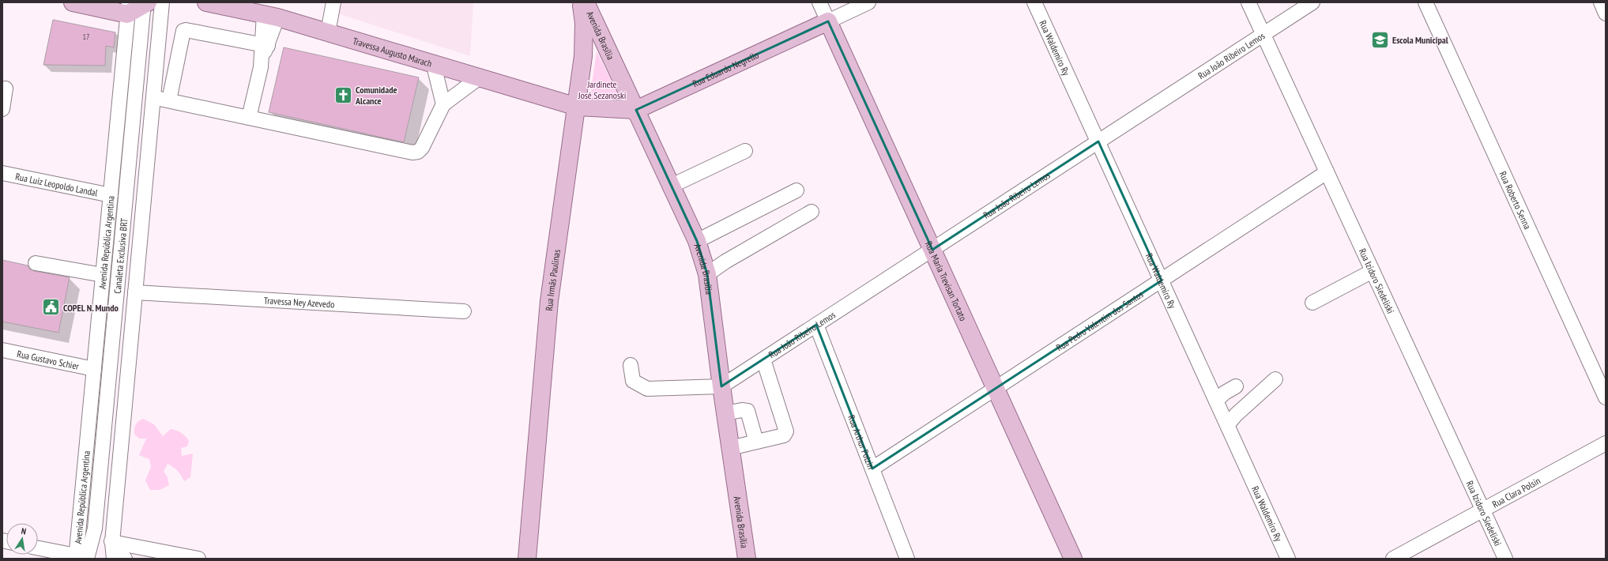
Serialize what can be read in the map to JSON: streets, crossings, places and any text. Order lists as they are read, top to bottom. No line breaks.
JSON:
{"streets":{"main road":["Avenida Brasília","Travessa Augusto Marach","Rua Eduardo Negrello","Rua Irmãs Paulinas","Rua Maria Trevisan Tortato"],"street":["Rua Waldemiro Ry","Rua João Ribeiro Lemos","Rua Luiz Leopoldo Landal","Rua Roberto Senna","Avenida República Argentina","Canaleta Exclusiva BRT","Rua Izidoro Siedeliski","Travessa Ney Azevedo","Rua Pedro Valentim dos Santos","Rua Gustavo Schier","Rua Arthur Polzin","Rua Clara Polsin"]},"crossings":[["Avenida Brasília","Rua João Ribeiro Lemos"],["Avenida Brasília","Rua Eduardo Negrello"],["Rua Waldemiro Ry","Rua João Ribeiro Lemos"],["Rua Waldemiro Ry","Rua Pedro Valentim dos Santos"],["Travessa Augusto Marach","Rua Eduardo Negrello"],["Travessa Augusto Marach","Rua Irmãs Paulinas"],["Rua João Ribeiro Lemos","Rua Maria Trevisan Tortato"],["Rua João Ribeiro Lemos","Rua Izidoro Siedeliski"],["Rua João Ribeiro Lemos","Rua Arthur Polzin"],["Rua Eduardo Negrello","Rua Irmãs Paulinas"],["Rua Eduardo Negrello","Rua Maria Trevisan Tortato"],["Rua Luiz Leopoldo Landal","Avenida República Argentina"],["Avenida República Argentina","Canaleta Exclusiva BRT"],["Avenida República Argentina","Rua Gustavo Schier"],["Rua Maria Trevisan Tortato","Rua Pedro Valentim dos Santos"],["Rua Izidoro Siedeliski","Rua Pedro Valentim dos Santos"],["Rua Izidoro Siedeliski","Rua Clara Polsin"],["Rua Pedro Valentim dos Santos","Rua Arthur Polzin"]],"parks":["Jardinete José Sezanoski"],"places":{"school or university":["Escola Municipal"],"church":["Comunidade Alcance"],"public building":["COPEL N. Mundo"]},"house_numbers":["17"],"north":"top"}
